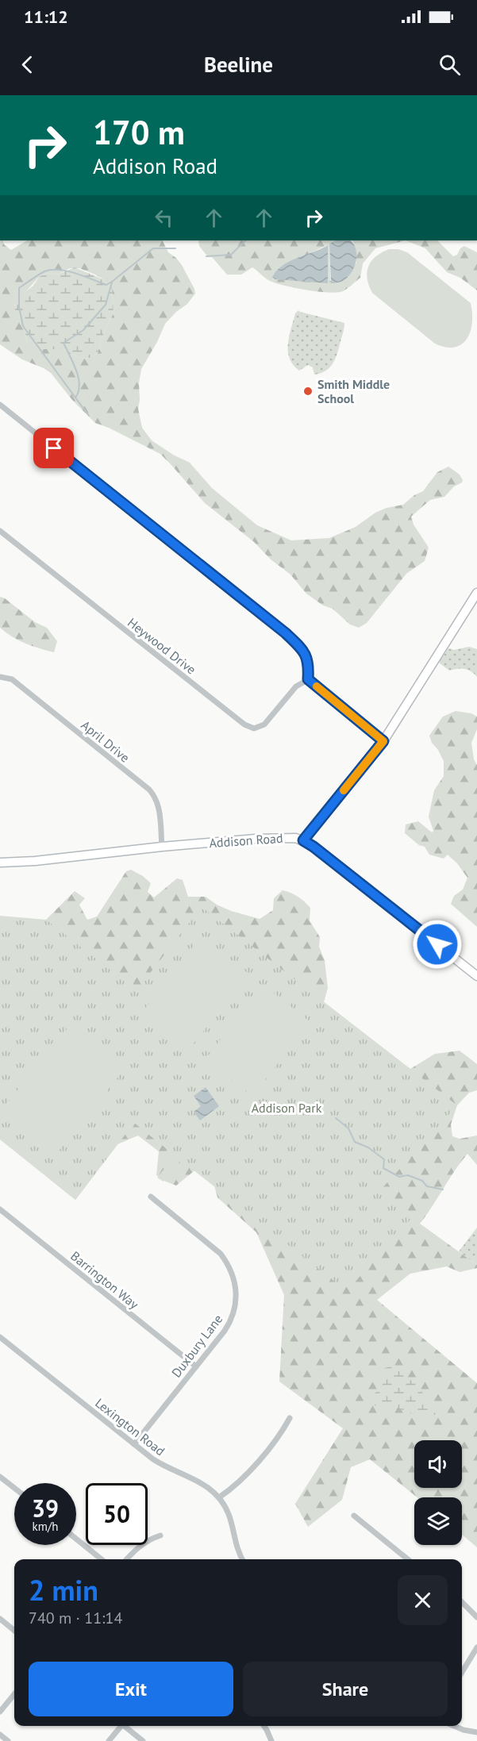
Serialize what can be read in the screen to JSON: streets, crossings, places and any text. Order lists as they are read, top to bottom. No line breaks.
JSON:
{"streets":{"main road":["Addison Road"],"street":["Heywood Drive","April Drive","Barrington Way","Duxbury Lane","Lexington Road"]},"crossings":[["April Drive","Addison Road"],["Barrington Way","Duxbury Lane"],["Duxbury Lane","Lexington Road"]],"parks":["Addison Park"],"places":["Smith Middle School"],"page":{"status":"11:12","header":"Beeline","turn":["170 m","Addison Road"],"speed":"39 km/h","limit":"50","heading":["2 min","740 m · 11:14"],"buttons":["Exit","Share"]}}
